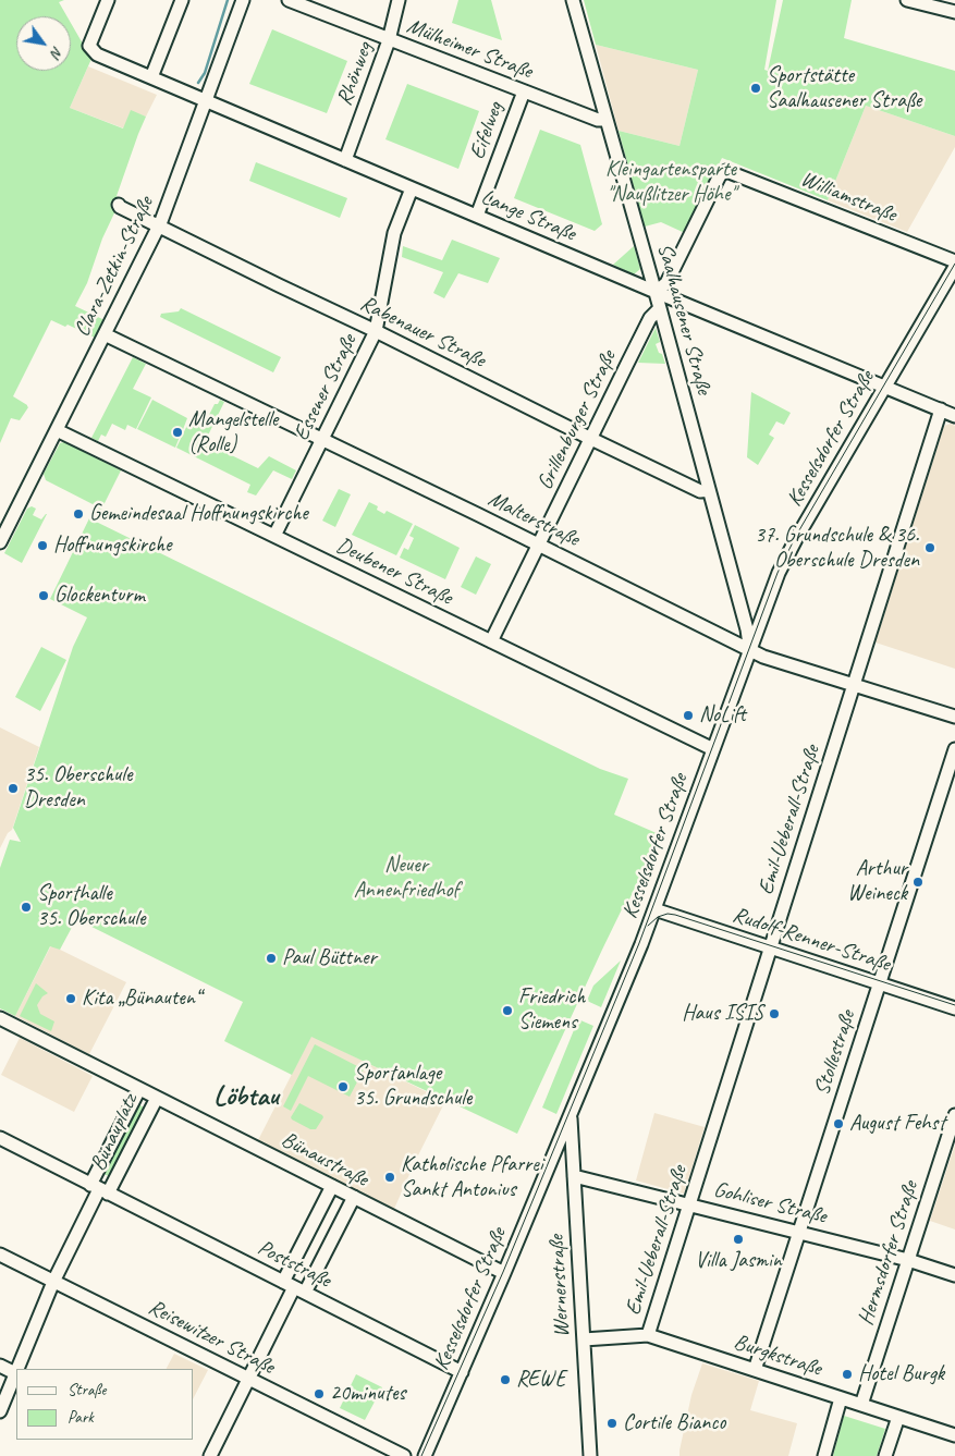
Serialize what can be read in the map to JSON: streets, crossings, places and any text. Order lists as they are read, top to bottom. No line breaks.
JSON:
{"streets":{"street":["Mülheimer Straße","Rhönweg","Eifelweg","Williamstraße","Lange Straße","Clara-Zetkin-Straße","Saalhausener Straße","Rabenauer Straße","Essener Straße","Grillenburger Straße","Kesselsdorfer Straße","Malterstraße","Deubener Straße","Emil-Ueberall-Straße","Rudolf-Renner-Straße","Stollestraße","Bünauplatz","Bünaustraße","Gohliser Straße","Hermsdorfer Straße","Poststraße","Wernerstraße","Reisewitzer Straße","Burgkstraße"]},"crossings":[["Mülheimer Straße","Rhönweg"],["Mülheimer Straße","Eifelweg"],["Mülheimer Straße","Saalhausener Straße"],["Rhönweg","Lange Straße"],["Eifelweg","Lange Straße"],["Williamstraße","Lange Straße"],["Williamstraße","Saalhausener Straße"],["Lange Straße","Clara-Zetkin-Straße"],["Lange Straße","Saalhausener Straße"],["Lange Straße","Essener Straße"],["Lange Straße","Kesselsdorfer Straße"],["Lange Straße","Emil-Ueberall-Straße"],["Clara-Zetkin-Straße","Rabenauer Straße"],["Clara-Zetkin-Straße","Malterstraße"],["Clara-Zetkin-Straße","Deubener Straße"],["Saalhausener Straße","Rabenauer Straße"],["Saalhausener Straße","Grillenburger Straße"],["Saalhausener Straße","Kesselsdorfer Straße"],["Saalhausener Straße","Malterstraße"],["Rabenauer Straße","Essener Straße"],["Rabenauer Straße","Grillenburger Straße"],["Essener Straße","Malterstraße"],["Essener Straße","Deubener Straße"],["Grillenburger Straße","Malterstraße"],["Grillenburger Straße","Deubener Straße"],["Kesselsdorfer Straße","Malterstraße"],["Kesselsdorfer Straße","Deubener Straße"],["Kesselsdorfer Straße","Rudolf-Renner-Straße"],["Kesselsdorfer Straße","Bünaustraße"],["Kesselsdorfer Straße","Poststraße"],["Kesselsdorfer Straße","Wernerstraße"],["Malterstraße","Emil-Ueberall-Straße"],["Emil-Ueberall-Straße","Rudolf-Renner-Straße"],["Emil-Ueberall-Straße","Gohliser Straße"],["Emil-Ueberall-Straße","Burgkstraße"],["Rudolf-Renner-Straße","Stollestraße"],["Stollestraße","Gohliser Straße"],["Stollestraße","Burgkstraße"],["Bünauplatz","Bünaustraße"],["Bünauplatz","Poststraße"],["Gohliser Straße","Hermsdorfer Straße"],["Gohliser Straße","Wernerstraße"],["Hermsdorfer Straße","Burgkstraße"],["Wernerstraße","Burgkstraße"]],"districts":["Löbtau"],"parks":["Kleingartensparte \"Naußlitzer Höhe\"","Neuer Annenfriedhof"],"places":["Sportstätte Saalhausener Straße","Mangelstelle (Rolle)","Gemeindesaal Hoffnungskirche","Hoffnungskirche","37. Grundschule & 36. Oberschule Dresden","Glockenturm","NoLift","35. Oberschule Dresden","Arthur Weineck","Sporthalle 35. Oberschule","Paul Büttner","Kita „Bünauten“","Friedrich Siemens","Haus ISIS","Sportanlage 35. Grundschule","August Fehst","Katholische Pfarrei Sankt Antonius","Villa Jasmin","Hotel Burgk","REWE","20minutes","Cortile Bianco"],"legend":["Straße","Park"],"north":"bottom right"}
